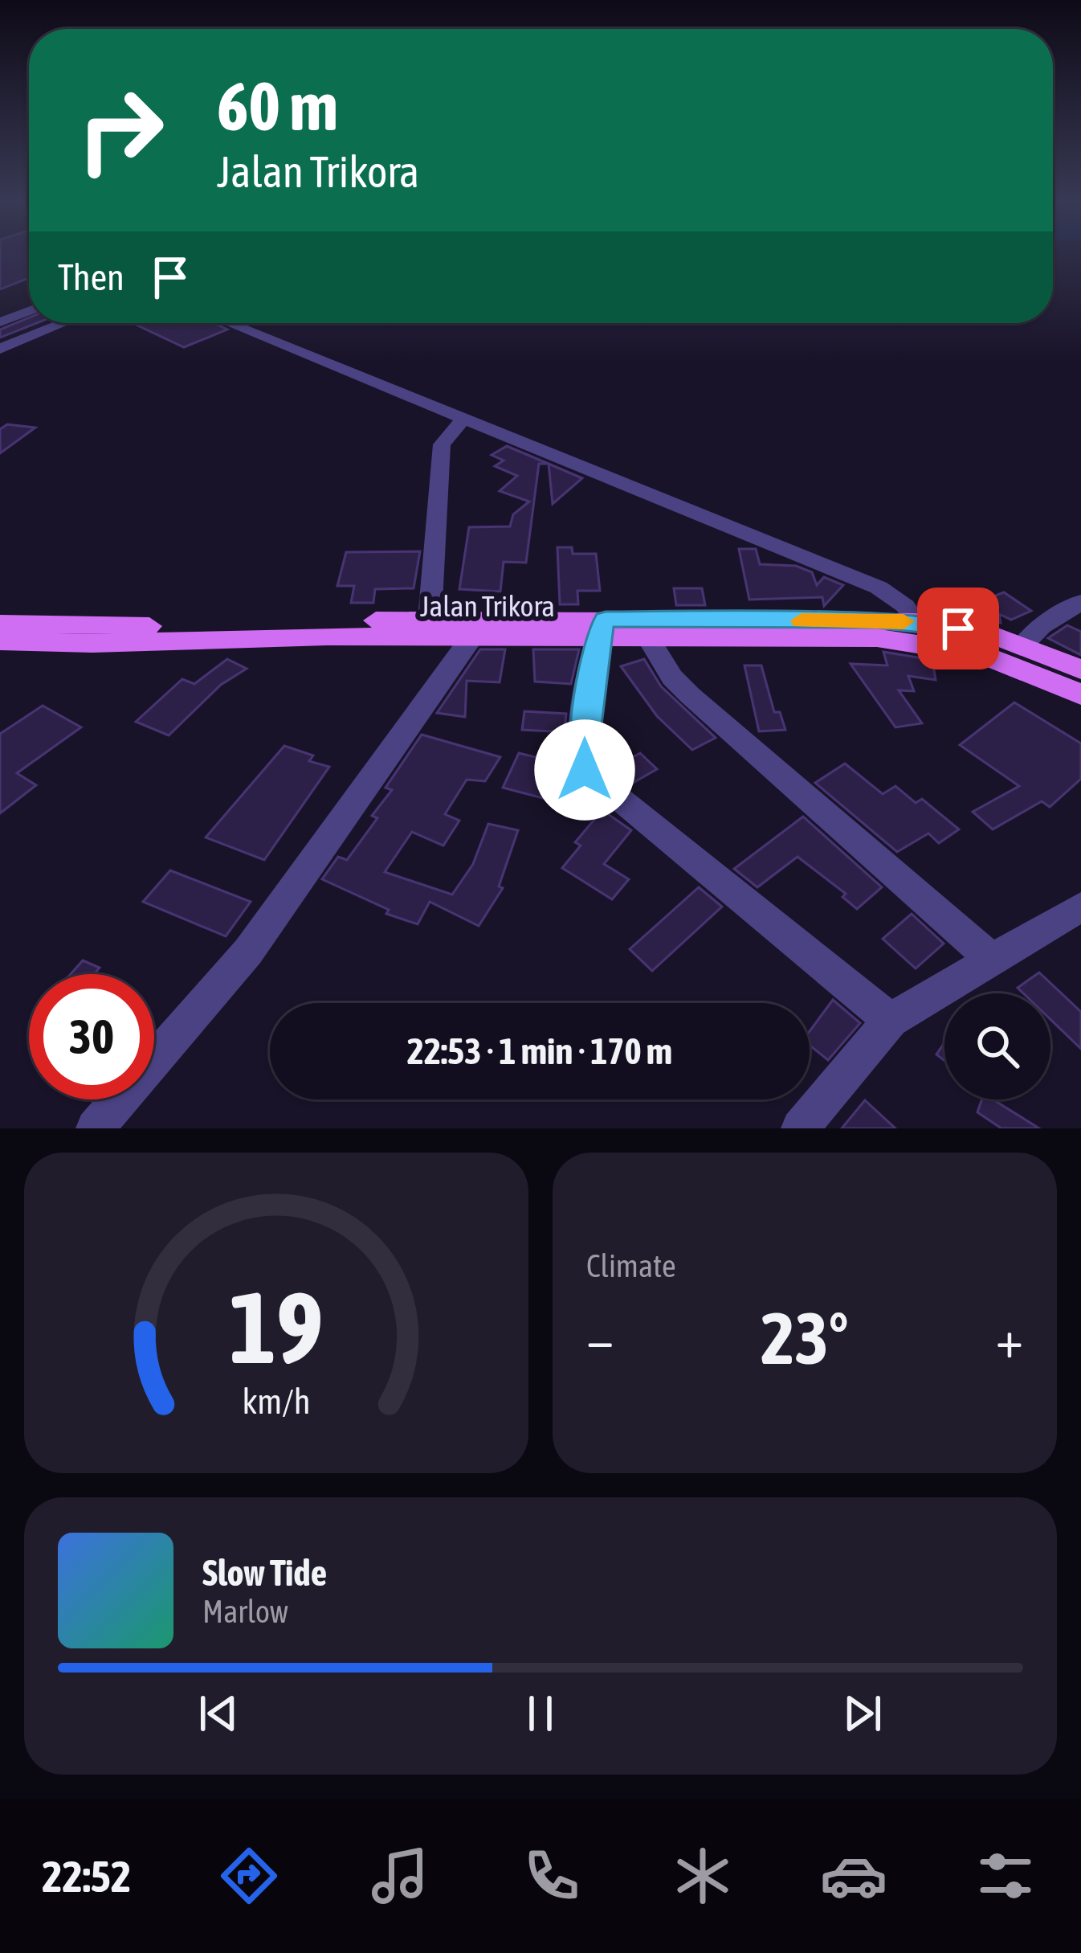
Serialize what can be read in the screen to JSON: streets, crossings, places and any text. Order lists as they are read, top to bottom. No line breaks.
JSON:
{"streets":{"main road":["Jalan Trikora"]},"page":{"turn":["60 m","Jalan Trikora"],"then":"Then","limit":"30","trip":"22:53 · 1 min · 170 m","tile":"Climate","heat":["−","23°","+"],"song":["Slow Tide","Marlow"],"tabs":"22:52","gauge":["19","km/h"]}}
